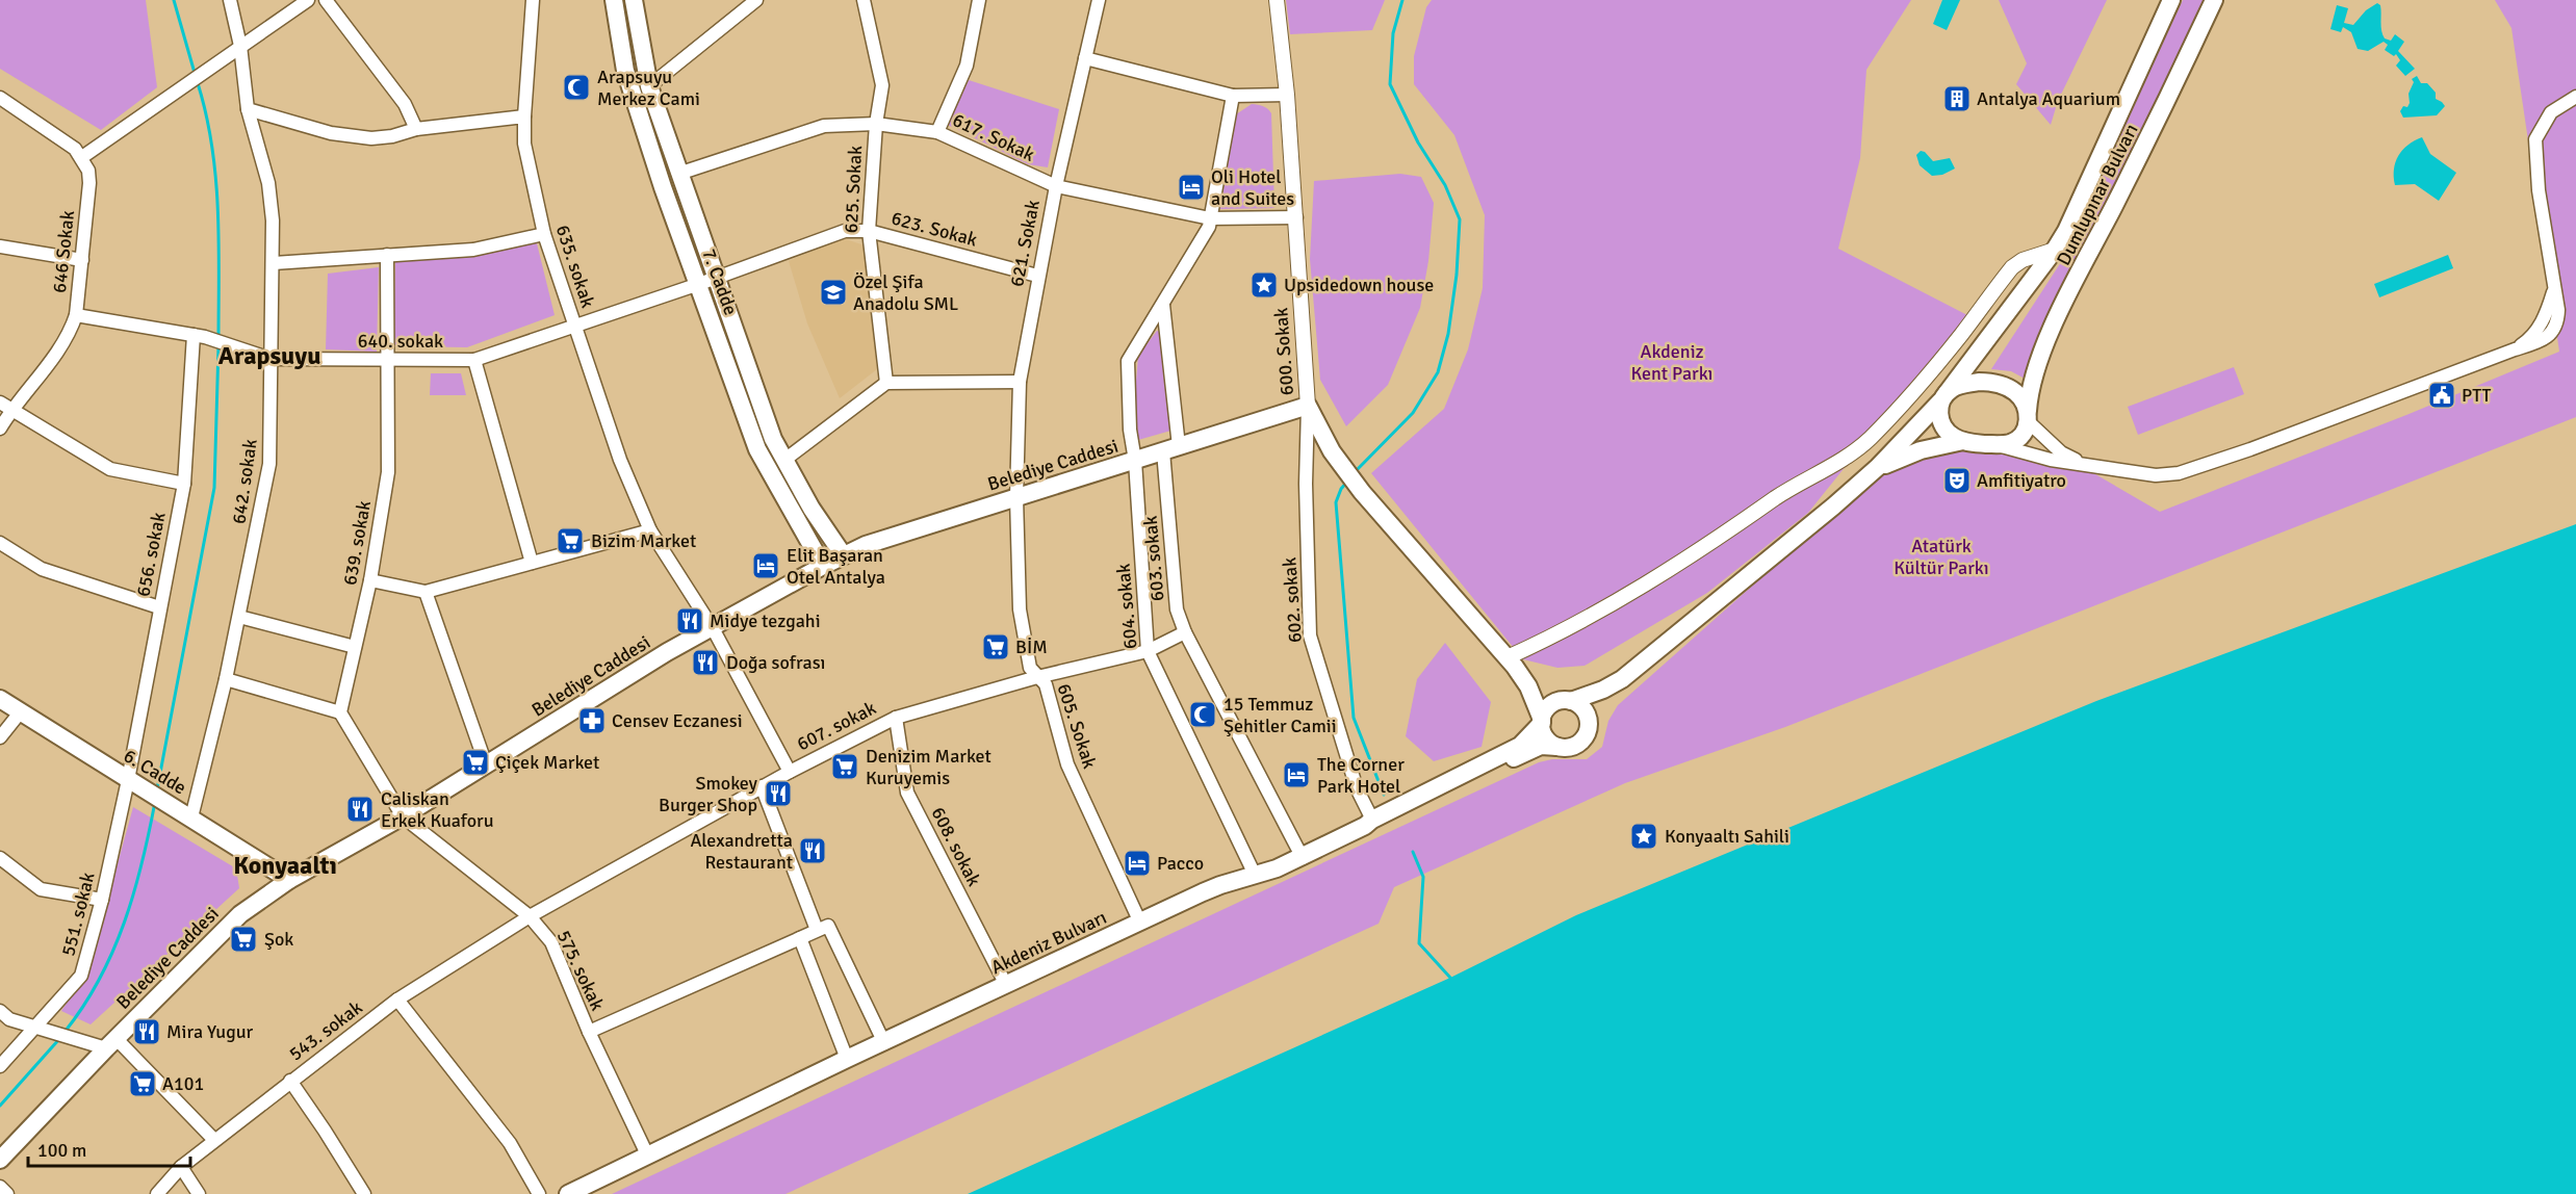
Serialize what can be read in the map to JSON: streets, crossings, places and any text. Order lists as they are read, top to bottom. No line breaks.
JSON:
{"streets":{"main road":["Dumlupınar Bulvarı","7. Cadde","600. Sokak","Belediye Caddesi","6. Cadde","Akdeniz Bulvarı"],"street":["617. Sokak","625. Sokak","623. Sokak","621. Sokak","646 Sokak","635. sokak","640. sokak","642. sokak","639. sokak","656. sokak","603. sokak","602. sokak","604. sokak","607. sokak","605. Sokak","608. sokak","551. sokak","575. sokak","543. sokak"]},"crossings":[["617. Sokak","625. Sokak"],["617. Sokak","621. Sokak"],["617. Sokak","7. Cadde"],["617. Sokak","600. Sokak"],["617. Sokak","604. sokak"],["625. Sokak","623. Sokak"],["623. Sokak","621. Sokak"],["623. Sokak","7. Cadde"],["623. Sokak","640. sokak"],["621. Sokak","Belediye Caddesi"],["621. Sokak","605. Sokak"],["646 Sokak","640. sokak"],["635. sokak","640. sokak"],["635. sokak","Belediye Caddesi"],["635. sokak","607. sokak"],["7. Cadde","640. sokak"],["7. Cadde","Belediye Caddesi"],["640. sokak","642. sokak"],["640. sokak","639. sokak"],["640. sokak","656. sokak"],["600. Sokak","Belediye Caddesi"],["600. Sokak","602. sokak"],["Belediye Caddesi","603. sokak"],["Belediye Caddesi","602. sokak"],["Belediye Caddesi","604. sokak"],["Belediye Caddesi","605. Sokak"],["Belediye Caddesi","6. Cadde"],["Belediye Caddesi","575. sokak"],["642. sokak","6. Cadde"],["656. sokak","6. Cadde"],["656. sokak","551. sokak"],["603. sokak","604. sokak"],["603. sokak","607. sokak"],["603. sokak","Akdeniz Bulvarı"],["602. sokak","Akdeniz Bulvarı"],["604. sokak","607. sokak"],["604. sokak","Akdeniz Bulvarı"],["607. sokak","605. Sokak"],["607. sokak","608. sokak"],["607. sokak","575. sokak"],["607. sokak","543. sokak"],["605. Sokak","Akdeniz Bulvarı"],["6. Cadde","551. sokak"],["608. sokak","Akdeniz Bulvarı"],["Akdeniz Bulvarı","575. sokak"],["575. sokak","543. sokak"]],"districts":["Arapsuyu","Konyaaltı"],"parks":["Akdeniz Kent Parkı","Atatürk Kültür Parkı"],"places":{"mosque":["Arapsuyu Merkez Cami","15 Temmuz Şehitler Camii"],"building":["Antalya Aquarium"],"hotel":["Oli Hotel and Suites","Elit Başaran Otel Antalya","The Corner Park Hotel","Pacco"],"place":["Upsidedown house","Konyaaltı Sahili"],"school or university":["Özel Şifa Anadolu SML"],"public building":["PTT"],"theatre":["Amfitiyatro"],"supermarket":["Bizim Market","BİM","Çiçek Market","Denizim Market Kuruyemis","Şok","A101"],"restaurant":["Midye tezgahi","Doğa sofrası","Smokey Burger Shop","Caliskan Erkek Kuaforu","Alexandretta Restaurant","Mira Yugur"],"pharmacy":["Censev Eczanesi"]},"scale_bar":"100 m"}
